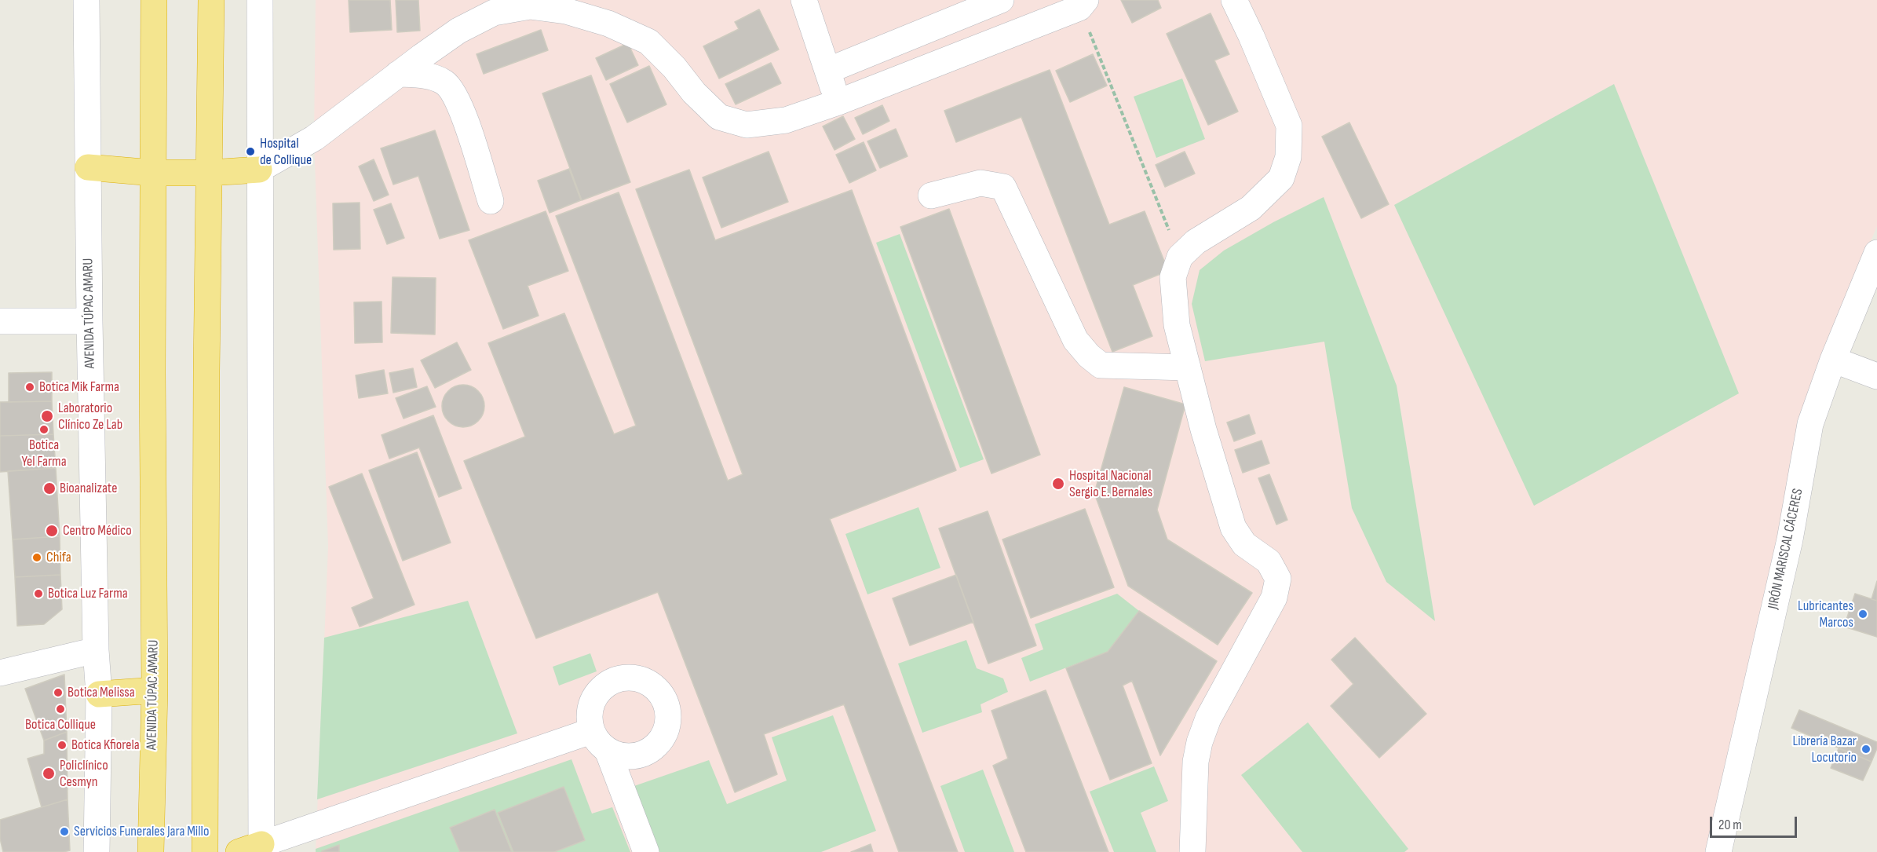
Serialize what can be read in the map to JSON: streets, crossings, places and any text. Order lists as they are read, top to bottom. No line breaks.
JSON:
{"streets":{"highway":["AVENIDA TÚPAC AMARU"],"street":["JIRÓN MARISCAL CÁCERES"]},"places":["Hospital de Collique","Botica Mik Farma","Laboratorio Clínico Ze Lab","Botica Yel Farma","Hospital Nacional Sergio E. Bernales","Bioanalizate","Centro Médico","Chifa","Botica Luz Farma","Lubricantes Marcos","Botica Melissa","Botica Collique","Botica Kfiorela","Librería Bazar Locutorio","Policlínico Cesmyn","Servicios Funerales Jara Millo"],"scale_bar":"20 m"}
